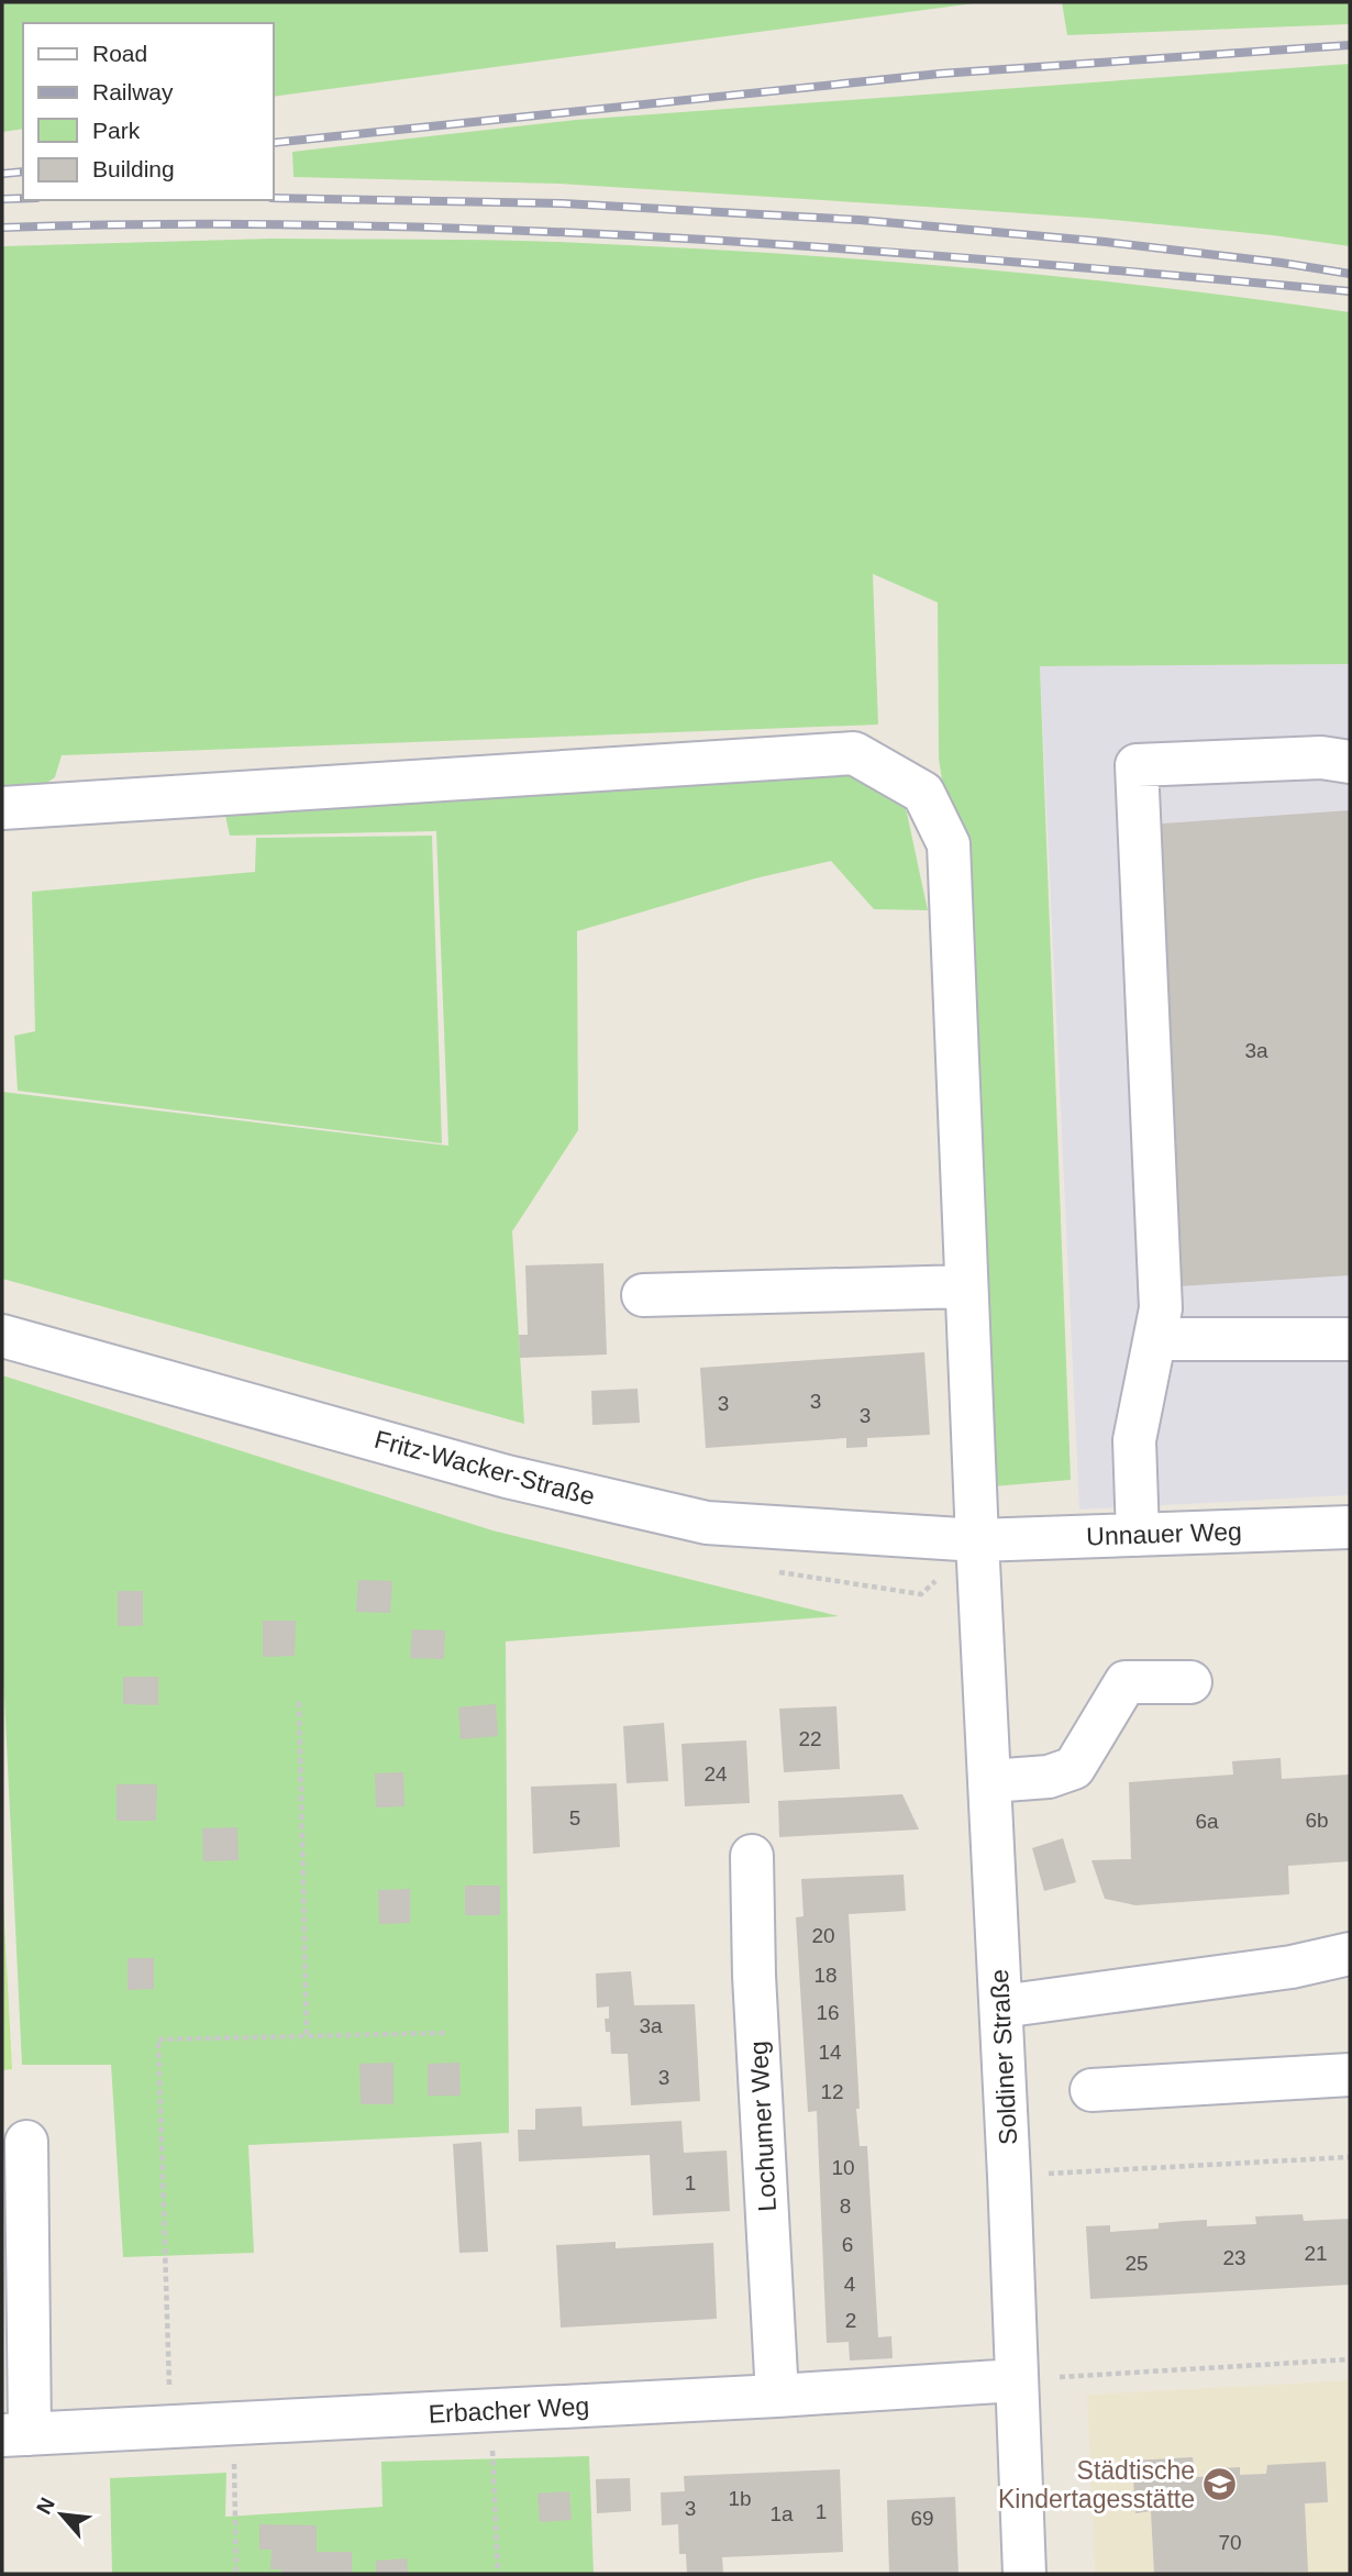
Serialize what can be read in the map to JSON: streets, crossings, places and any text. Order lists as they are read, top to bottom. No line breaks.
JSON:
{"streets":{"street":["Fritz-Wacker-Straße","Unnauer Weg","Soldiner Straße","Lochumer Weg","Erbacher Weg"]},"crossings":[["Fritz-Wacker-Straße","Unnauer Weg"],["Fritz-Wacker-Straße","Soldiner Straße"],["Unnauer Weg","Soldiner Straße"],["Soldiner Straße","Erbacher Weg"],["Lochumer Weg","Erbacher Weg"]],"places":{"school or university":["Städtische Kindertagesstätte"]},"house_numbers":["3a","3","3","3","22","24","5","6b","6a","20","18","16","3a","14","3","12","10","1","8","6","21","23","25","4","2","1b","3","1","1a","69","70"],"legend":["Road","Railway","Park","Building"],"north":"top left"}
